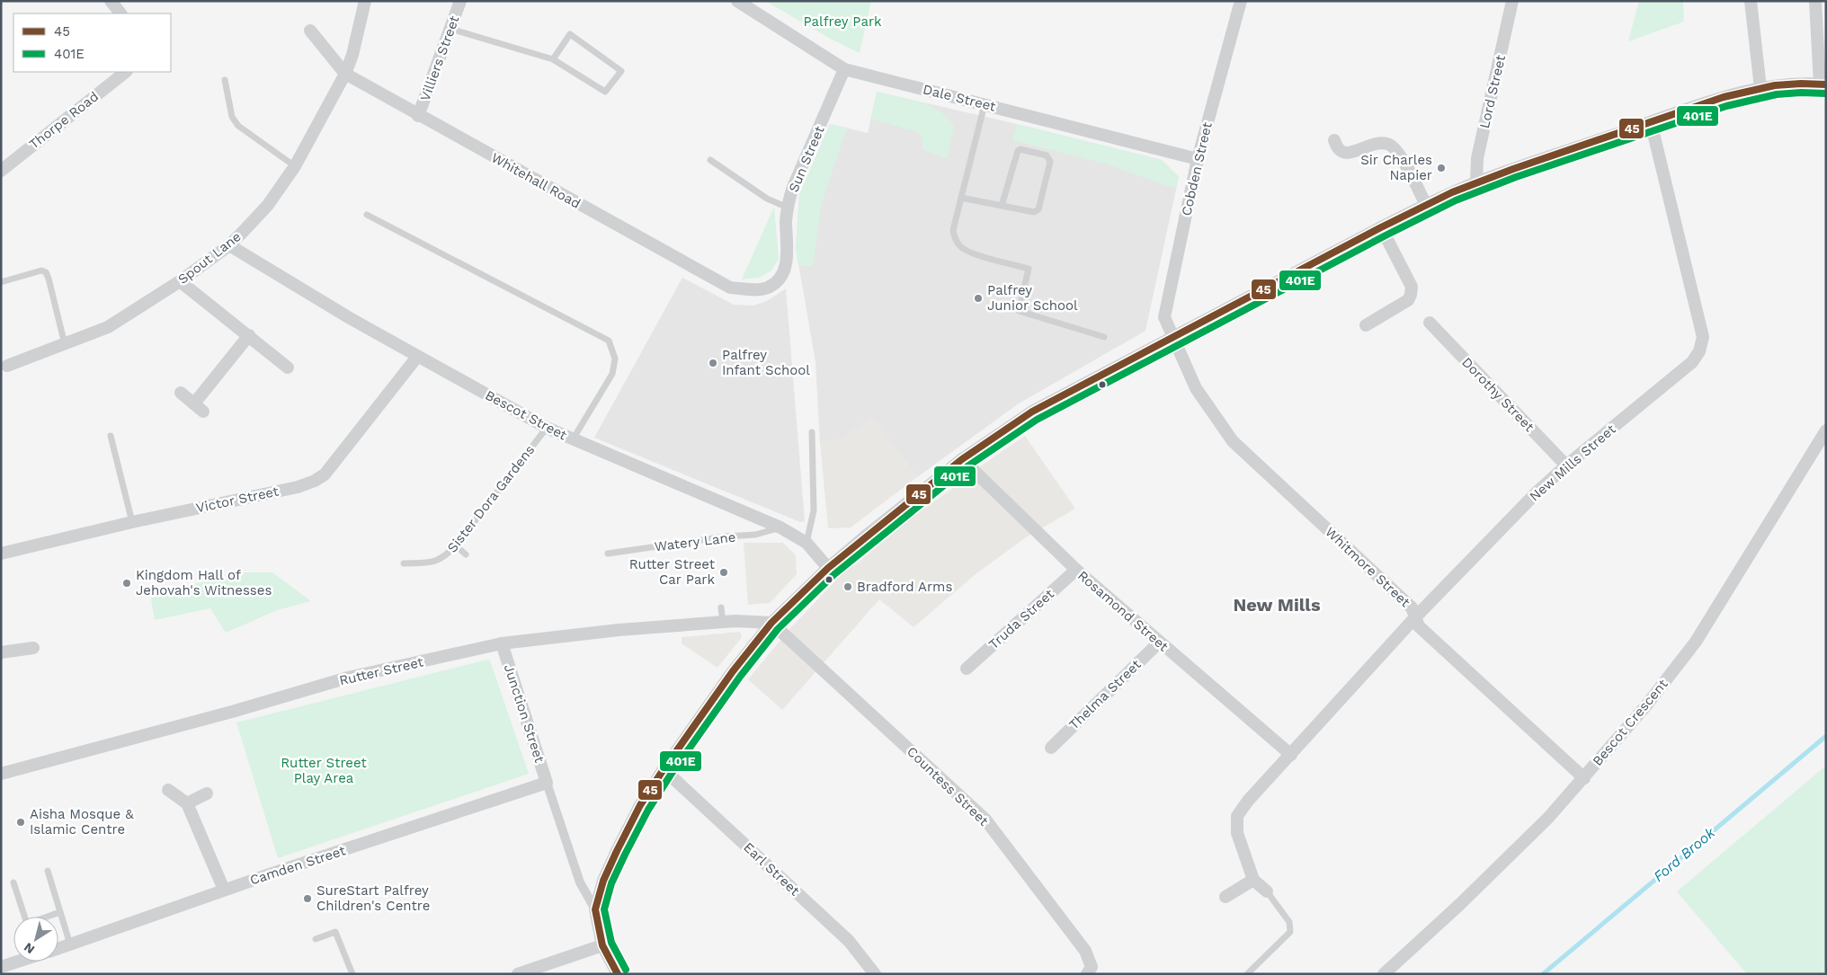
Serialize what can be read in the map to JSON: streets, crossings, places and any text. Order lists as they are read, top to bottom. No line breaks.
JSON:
{"streets":{"street":["Villiers Street","Lord Street","Dale Street","Thorpe Road","Sun Street","Cobden Street","Whitehall Road","Spout Lane","Dorothy Street","Bescot Street","New Mills Street","Victor Street","Whitmore Street","Rosamond Street","Truda Street","Rutter Street","Thelma Street","Junction Street","Bescot Crescent","Countess Street","Camden Street","Earl Street"],"lane":["Sister Dora Gardens","Watery Lane"]},"crossings":[["Villiers Street","Whitehall Road"],["Dale Street","Sun Street"],["Dale Street","Cobden Street"],["Sun Street","Whitehall Road"],["Cobden Street","Whitmore Street"],["Whitehall Road","Spout Lane"],["Spout Lane","Bescot Street"],["Dorothy Street","New Mills Street"],["Bescot Street","Sister Dora Gardens"],["Bescot Street","Victor Street"],["Bescot Street","Watery Lane"],["New Mills Street","Whitmore Street"],["New Mills Street","Rosamond Street"],["Whitmore Street","Bescot Crescent"],["Rosamond Street","Truda Street"],["Rosamond Street","Thelma Street"],["Rutter Street","Junction Street"],["Rutter Street","Countess Street"],["Junction Street","Camden Street"]],"districts":["New Mills"],"water":["Ford Brook"],"parks":["Palfrey Park","Rutter Street Play Area"],"places":["Sir Charles Napier","Palfrey Junior School","Palfrey Infant School","Rutter Street Car Park","Kingdom Hall of Jehovah's Witnesses","Bradford Arms","Aisha Mosque & Islamic Centre","SureStart Palfrey Children's Centre"],"lines":["transit line 45","transit line 401E"],"legend":["45","401E"],"north":"bottom left"}
